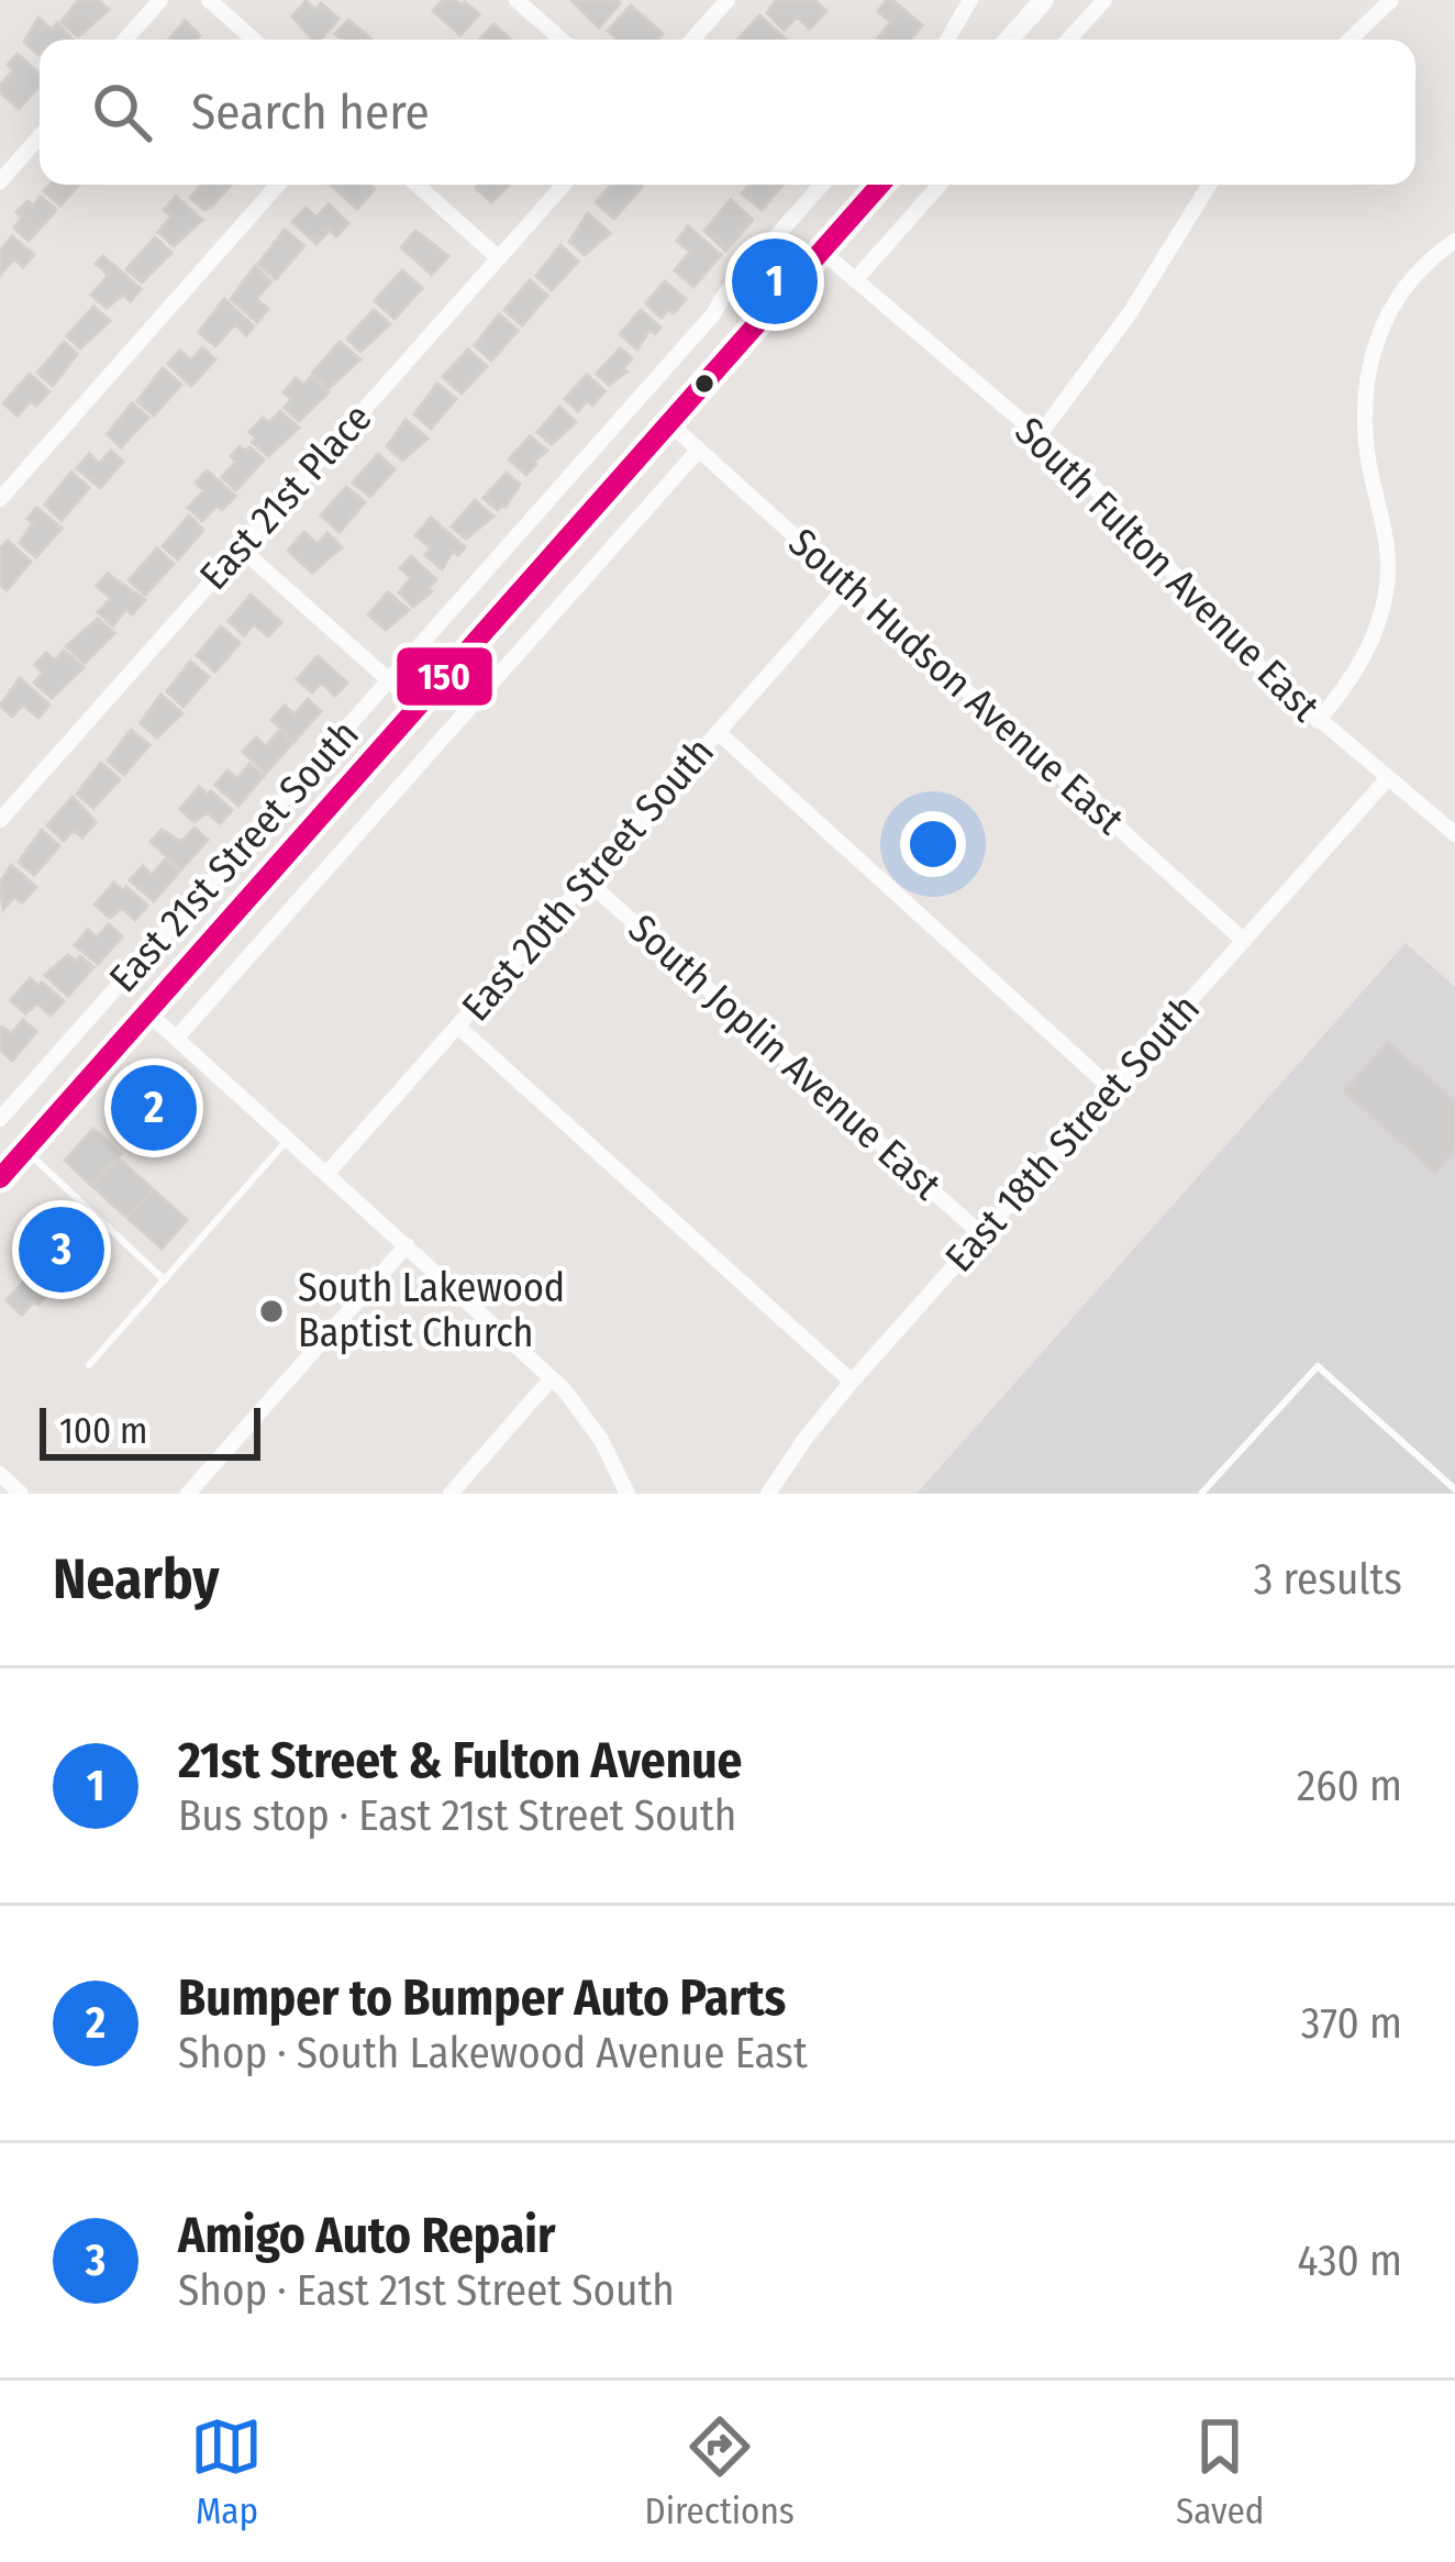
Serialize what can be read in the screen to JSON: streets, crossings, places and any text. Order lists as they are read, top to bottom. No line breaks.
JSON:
{"streets":{"main road":["East 21st Street South"],"street":["East 21st Place","South Fulton Avenue East","South Hudson Avenue East","East 20th Street South","South Joplin Avenue East","East 18th Street South"]},"crossings":[["South Fulton Avenue East","East 21st Street South"],["South Fulton Avenue East","East 18th Street South"],["South Hudson Avenue East","East 21st Street South"],["South Hudson Avenue East","East 20th Street South"],["South Hudson Avenue East","East 18th Street South"],["East 20th Street South","South Joplin Avenue East"],["South Joplin Avenue East","East 18th Street South"]],"places":["South Lakewood Baptist Church"],"lines":["transit line 150"],"scale_bar":"100 m","page":{"search":"Search here","pins":["1","2","3"],"scale":"100 m","heading":["Nearby","3 results"],"list":[{"mark":"1","name":"21st Street & Fulton Avenue","note":"Bus stop · East 21st Street South","value":"260 m"},{"mark":"2","name":"Bumper to Bumper Auto Parts","note":"Shop · South Lakewood Avenue East","value":"370 m"},{"mark":"3","name":"Amigo Auto Repair","note":"Shop · East 21st Street South","value":"430 m"}],"nav":["Map","Directions","Saved"]}}
